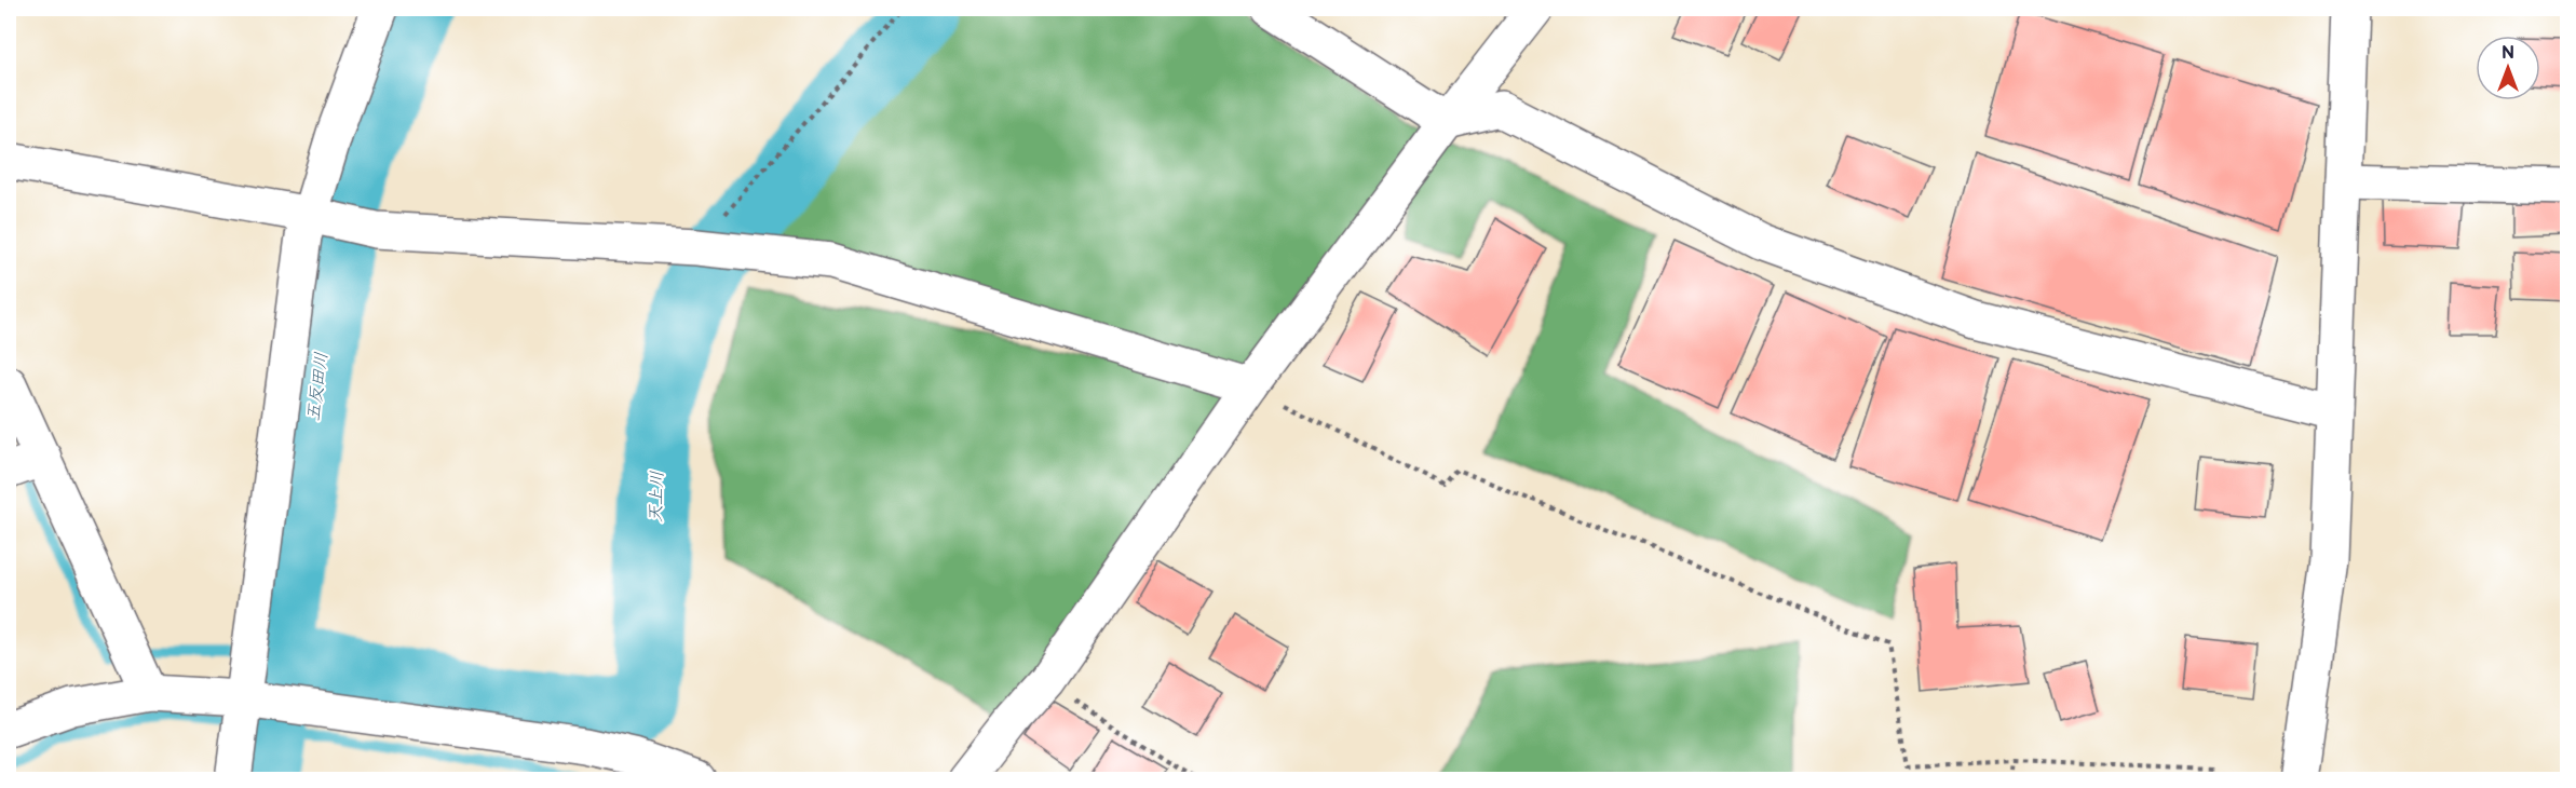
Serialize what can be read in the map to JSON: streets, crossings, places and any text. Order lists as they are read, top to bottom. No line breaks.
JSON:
{"water":["五反田川","天上川"],"north":"top"}
